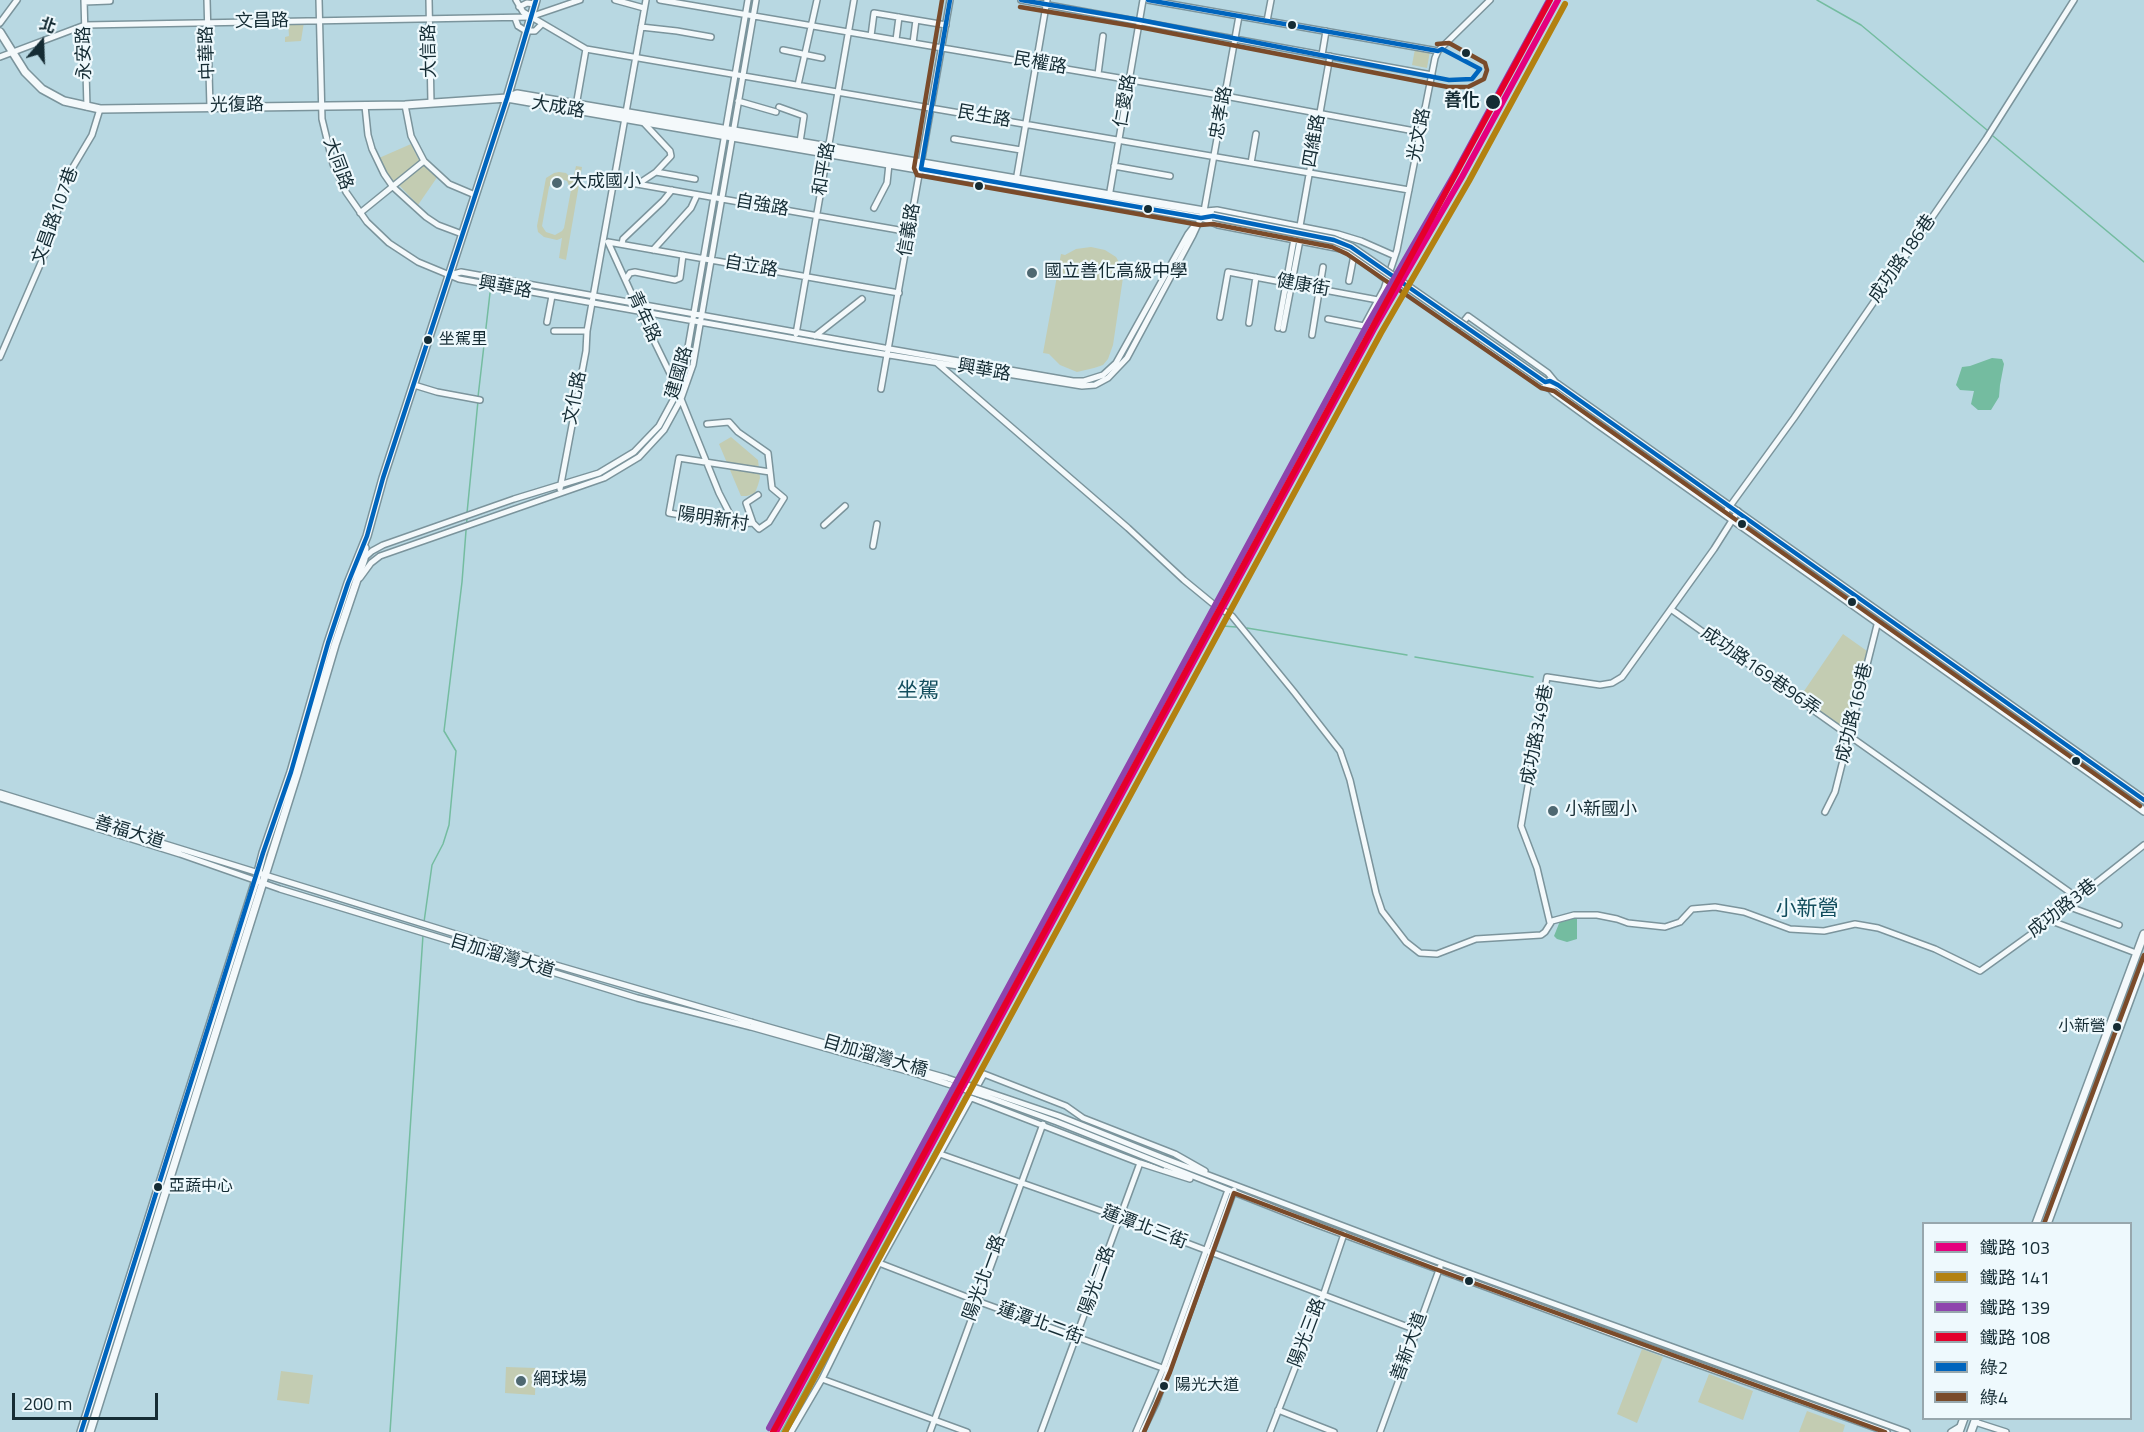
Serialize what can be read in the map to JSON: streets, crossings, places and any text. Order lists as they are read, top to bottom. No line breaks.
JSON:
{"streets":{"main road":["光復路","大成路"],"street":["文昌路","大信路","永安路","中華路","民權路","仁愛路","忠孝路","民生路","光文路","四維路","大同路","和平路","自強路","文昌路107巷","信義路","成功路186巷","自立路","健康街","興華路","青年路","建國路","文化路","陽明新村","成功路169巷96弄","成功路169巷","成功路349巷","善福大道","成功路3巷","目加溜灣大道","目加溜灣大橋","蓮潭北三街","陽光北一路","陽光二路","蓮潭北二街","陽光三路","善新大道"]},"crossings":[["文昌路","大信路"],["文昌路","永安路"],["文昌路","中華路"],["文昌路","光復路"],["文昌路","民生路"],["文昌路","大同路"],["大信路","光復路"],["永安路","光復路"],["中華路","光復路"],["民權路","仁愛路"],["民權路","忠孝路"],["民權路","光文路"],["民權路","四維路"],["民權路","和平路"],["民權路","信義路"],["民權路","建國路"],["仁愛路","大成路"],["仁愛路","民生路"],["光復路","大成路"],["光復路","大同路"],["光復路","文昌路107巷"],["大成路","忠孝路"],["大成路","光文路"],["大成路","四維路"],["大成路","和平路"],["大成路","信義路"],["大成路","興華路"],["大成路","建國路"],["忠孝路","民生路"],["忠孝路","興華路"],["民生路","光文路"],["民生路","四維路"],["民生路","和平路"],["民生路","信義路"],["民生路","建國路"],["光文路","健康街"],["大同路","興華路"],["和平路","自強路"],["和平路","自立路"],["和平路","興華路"],["自強路","信義路"],["自強路","建國路"],["信義路","自立路"],["信義路","興華路"],["自立路","青年路"],["自立路","建國路"],["興華路","青年路"],["興華路","建國路"],["興華路","文化路"],["青年路","建國路"],["青年路","陽明新村"],["建國路","文化路"],["成功路169巷96弄","成功路169巷"],["成功路169巷96弄","成功路349巷"],["成功路169巷96弄","成功路3巷"],["成功路349巷","成功路3巷"],["善福大道","目加溜灣大道"],["目加溜灣大道","目加溜灣大橋"],["蓮潭北三街","陽光北一路"],["蓮潭北三街","陽光二路"],["蓮潭北三街","陽光三路"],["蓮潭北三街","善新大道"],["陽光北一路","蓮潭北二街"],["陽光二路","蓮潭北二街"]],"districts":["坐駕","小新營"],"places":["善化","大成國小","國立善化高級中學","坐駕里","小新國小","小新營","亞蔬中心","網球場","陽光大道"],"lines":["rail line 103","rail line 139","rail line 108","transit line 綠2","transit line 綠4","rail line 141"],"legend":["鐵路 103","鐵路 141","鐵路 139","鐵路 108","綠2","綠4"],"scale_bar":"200 m","north":"top"}
